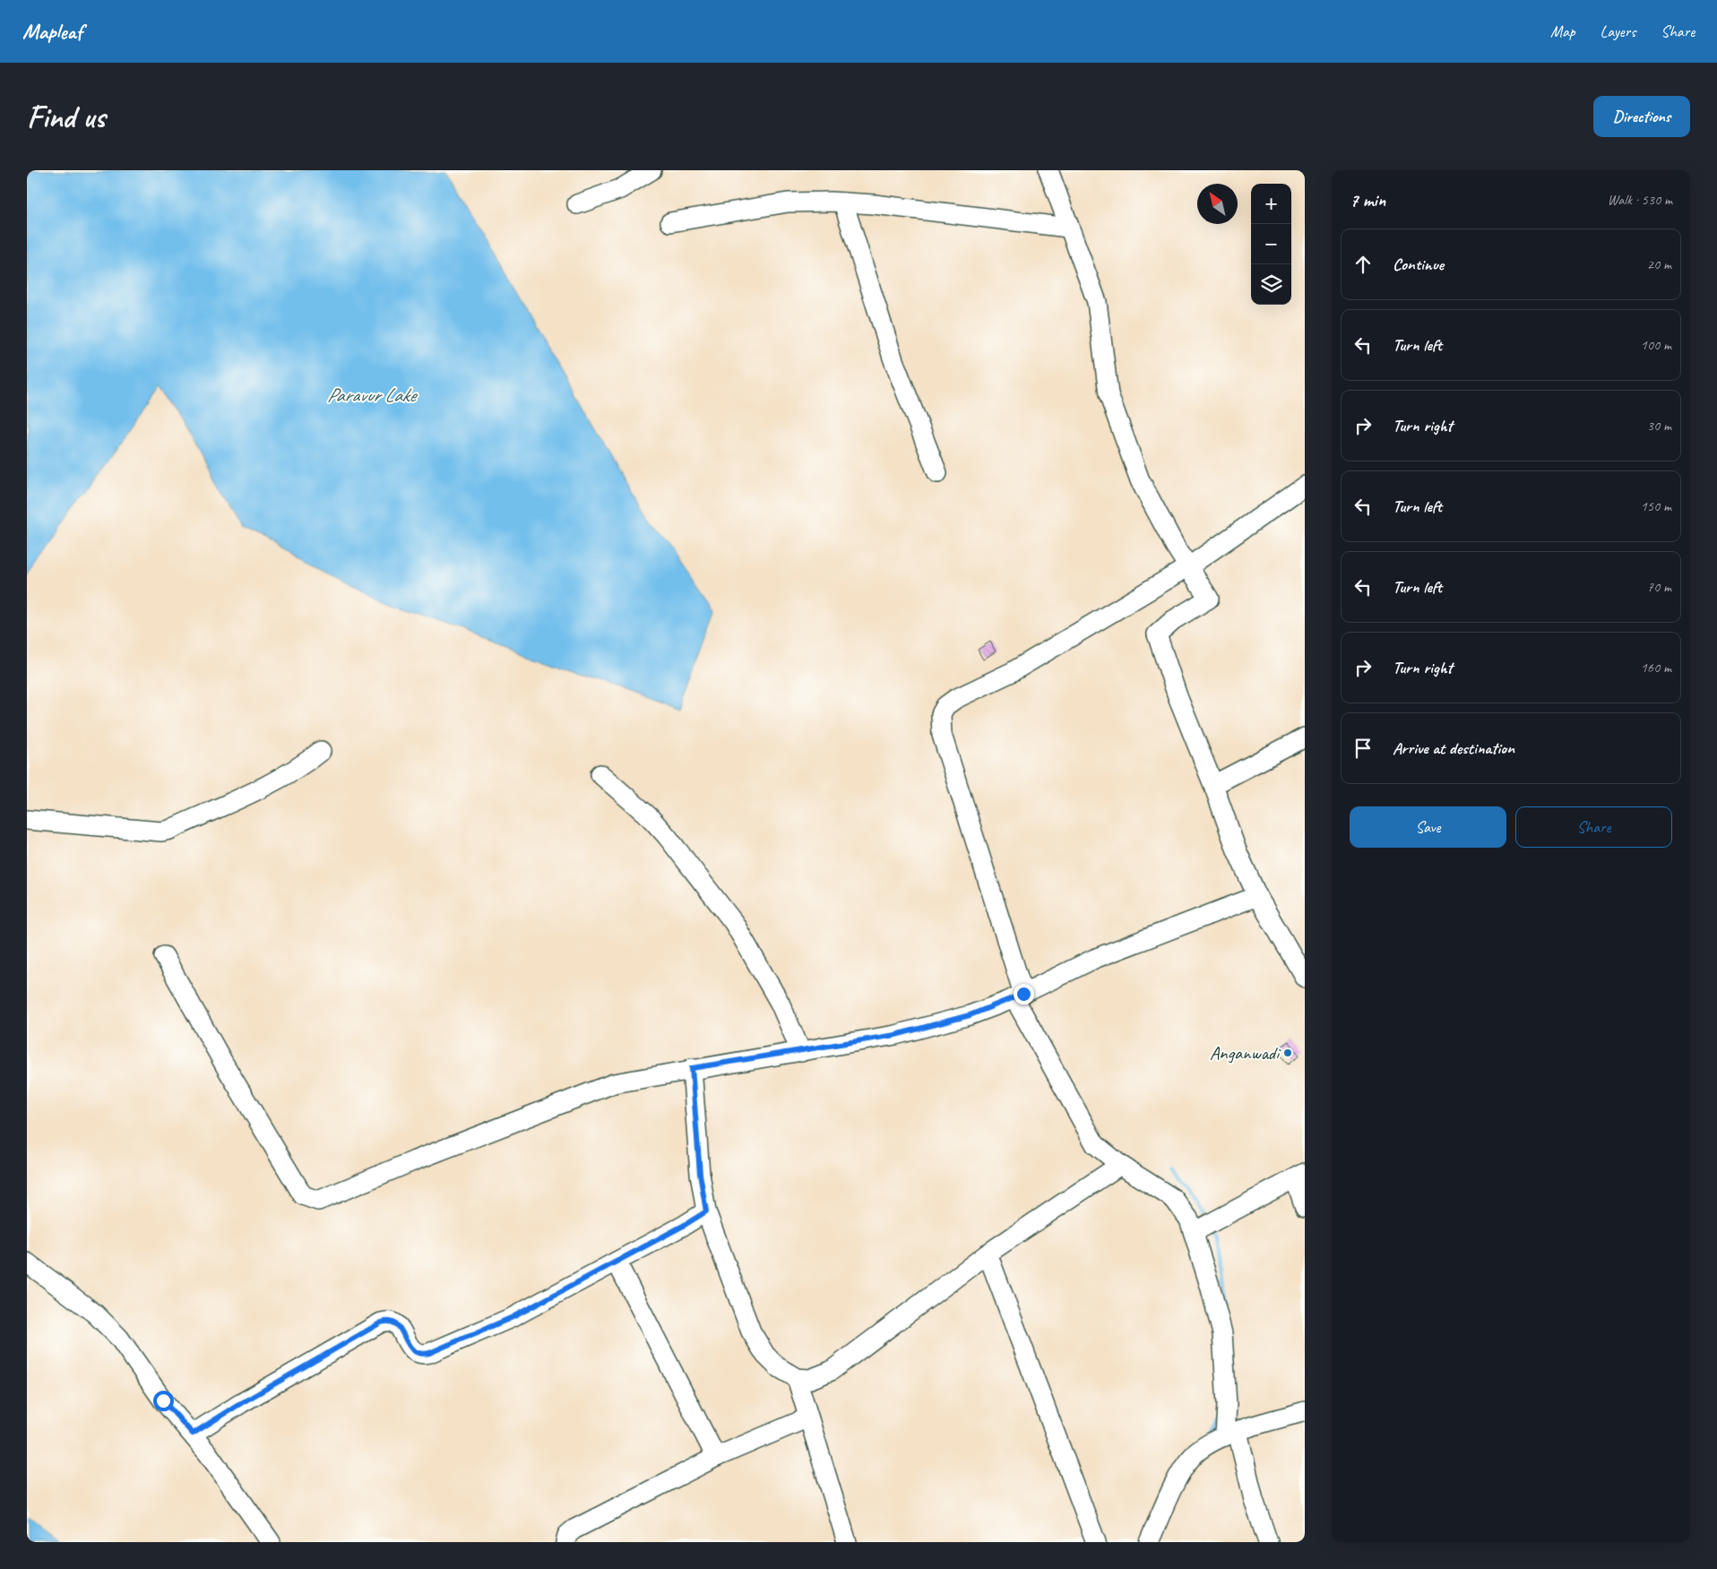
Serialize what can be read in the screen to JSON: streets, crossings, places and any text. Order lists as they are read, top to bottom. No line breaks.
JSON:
{"water":["Paravur Lake"],"places":["Anganwadi"],"north":"top left","page":{"header":"Mapleaf","nav":["Map","Layers","Share"],"buttons":["Directions",["Save","Share"]],"title":"Find us","heading":["7 min","Walk · 530 m"],"map_buttons":["+","−"],"list":[["Continue","20 m"],["Turn left","100 m"],["Turn right","30 m"],["Turn left","150 m"],["Turn left","70 m"],["Turn right","160 m"],"Arrive at destination"]}}
